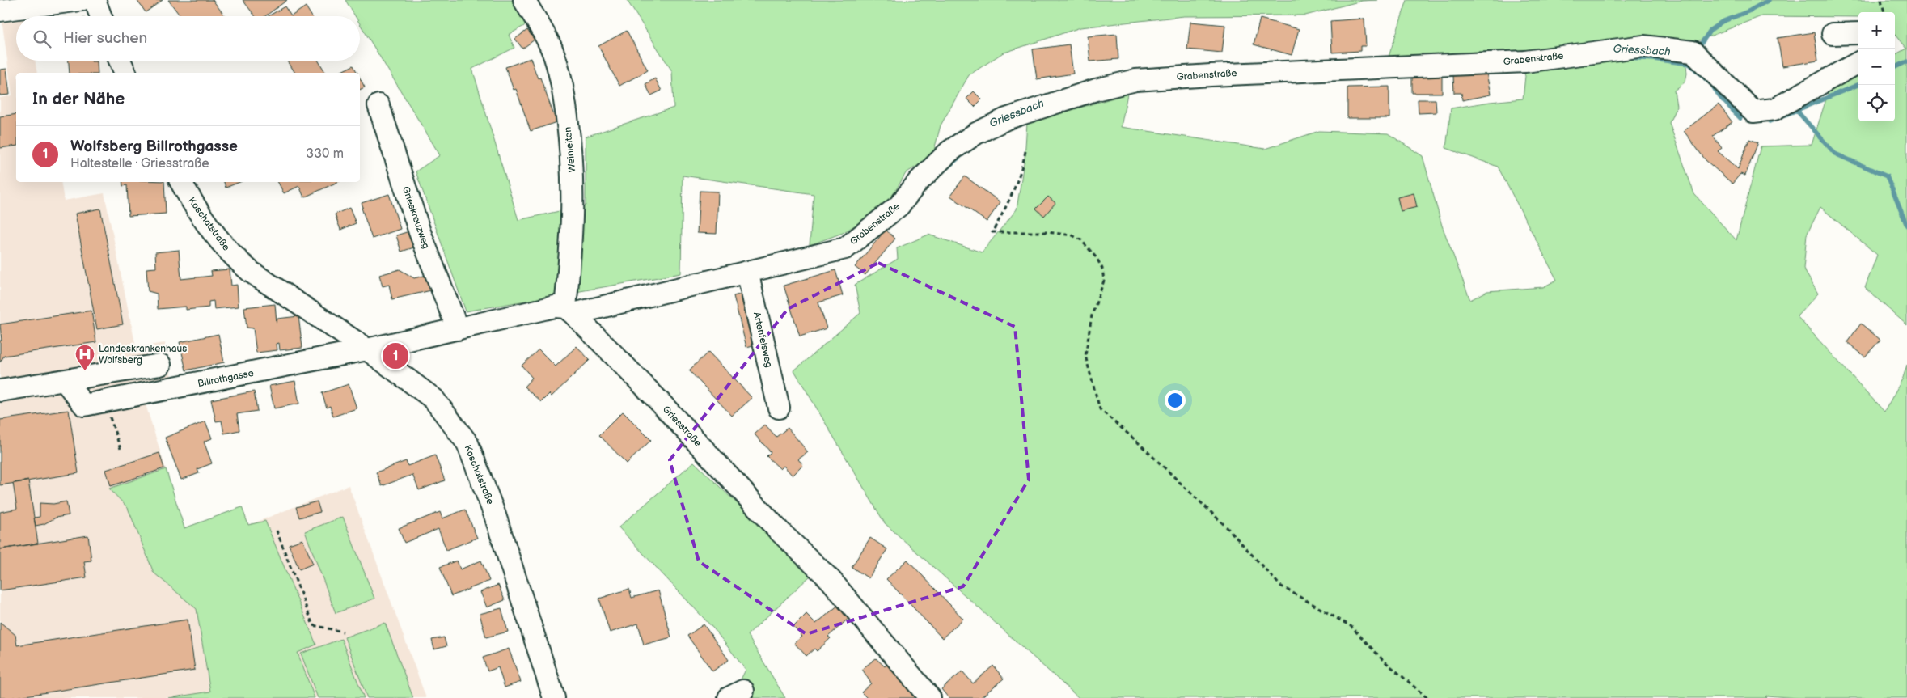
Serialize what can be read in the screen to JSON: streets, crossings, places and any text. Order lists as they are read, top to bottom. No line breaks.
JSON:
{"streets":{"street":["Grabenstraße","Weinleiten","Grieskreuzweg","Koschatstraße","Artenfelsweg","Billrothgasse","Griesstraße"]},"crossings":[["Grabenstraße","Weinleiten"],["Grabenstraße","Artenfelsweg"],["Grabenstraße","Griesstraße"],["Weinleiten","Griesstraße"],["Koschatstraße","Billrothgasse"]],"water":["Griessbach"],"places":{"hospital":["Landeskrankenhaus Wolfsberg"]},"page":{"map_buttons":["+","−"],"search":"Hier suchen","heading":"In der Nähe","list":[{"mark":"1","name":"Wolfsberg Billrothgasse","note":"Haltestelle · Griesstraße","value":"330 m"}],"pins":"1"}}
